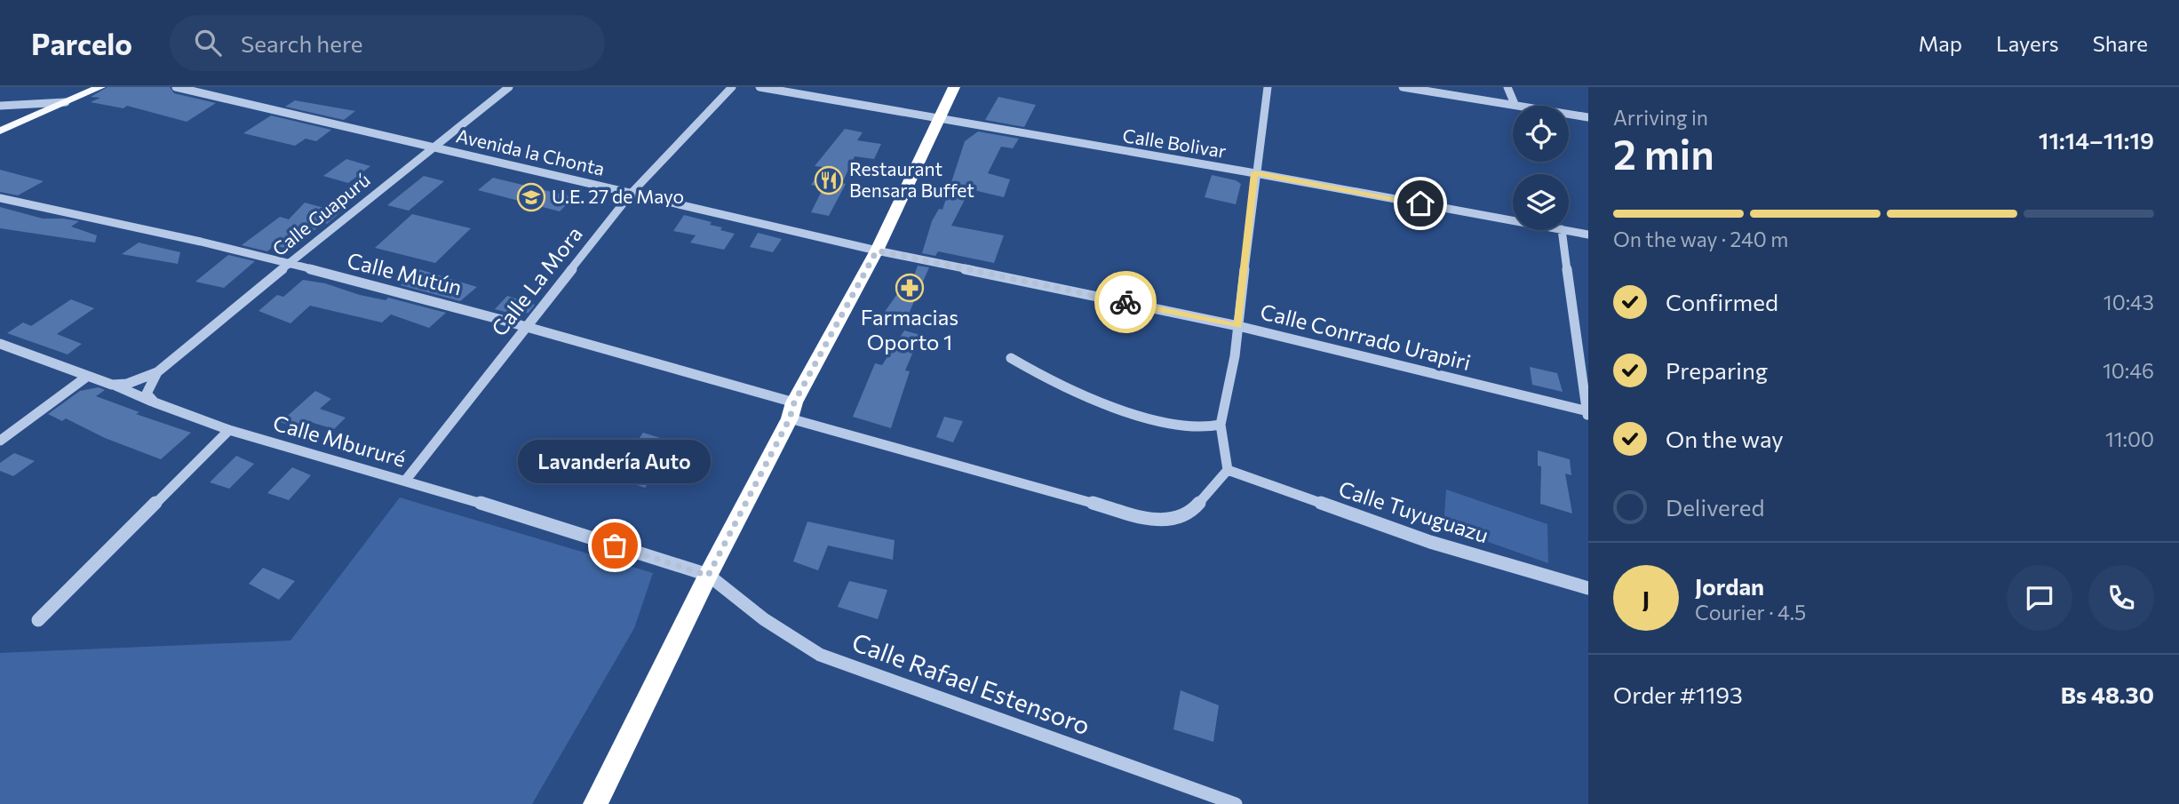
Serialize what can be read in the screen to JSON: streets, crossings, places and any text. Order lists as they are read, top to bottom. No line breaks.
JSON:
{"streets":{"street":["Calle Bolivar","Avenida la Chonta","Calle Guapurú","Calle Mutún","Calle La Mora","Calle Conrrado Urapiri","Calle Mbururé","Calle Tuyuguazu","Calle Rafael Estensoro"]},"crossings":[["Avenida la Chonta","Calle Guapurú"],["Avenida la Chonta","Calle La Mora"],["Avenida la Chonta","Calle Conrrado Urapiri"],["Calle Guapurú","Calle Mutún"],["Calle Mutún","Calle La Mora"],["Calle Mutún","Calle Tuyuguazu"],["Calle La Mora","Calle Mbururé"],["Calle Mbururé","Calle Rafael Estensoro"]],"places":{"restaurant":["Restaurant Bensara Buffet"],"school or university":["U.E. 27 de Mayo"],"pharmacy":["Farmacias Oporto 1"],"other":["Lavandería Auto"]},"page":{"header":"Parcelo","search":"Search here","nav":["Map","Layers","Share"],"heading":["2 min","Arriving in","11:14–11:19"],"panel":["Jordan","Courier · 4.5","Order #1193","Bs 48.30"],"bar":"On the way · 240 m","list":[["Confirmed","10:43"],["Preparing","10:46"],["On the way","11:00"],"Delivered"],"bubble":"Lavandería Auto","round":"J"}}
